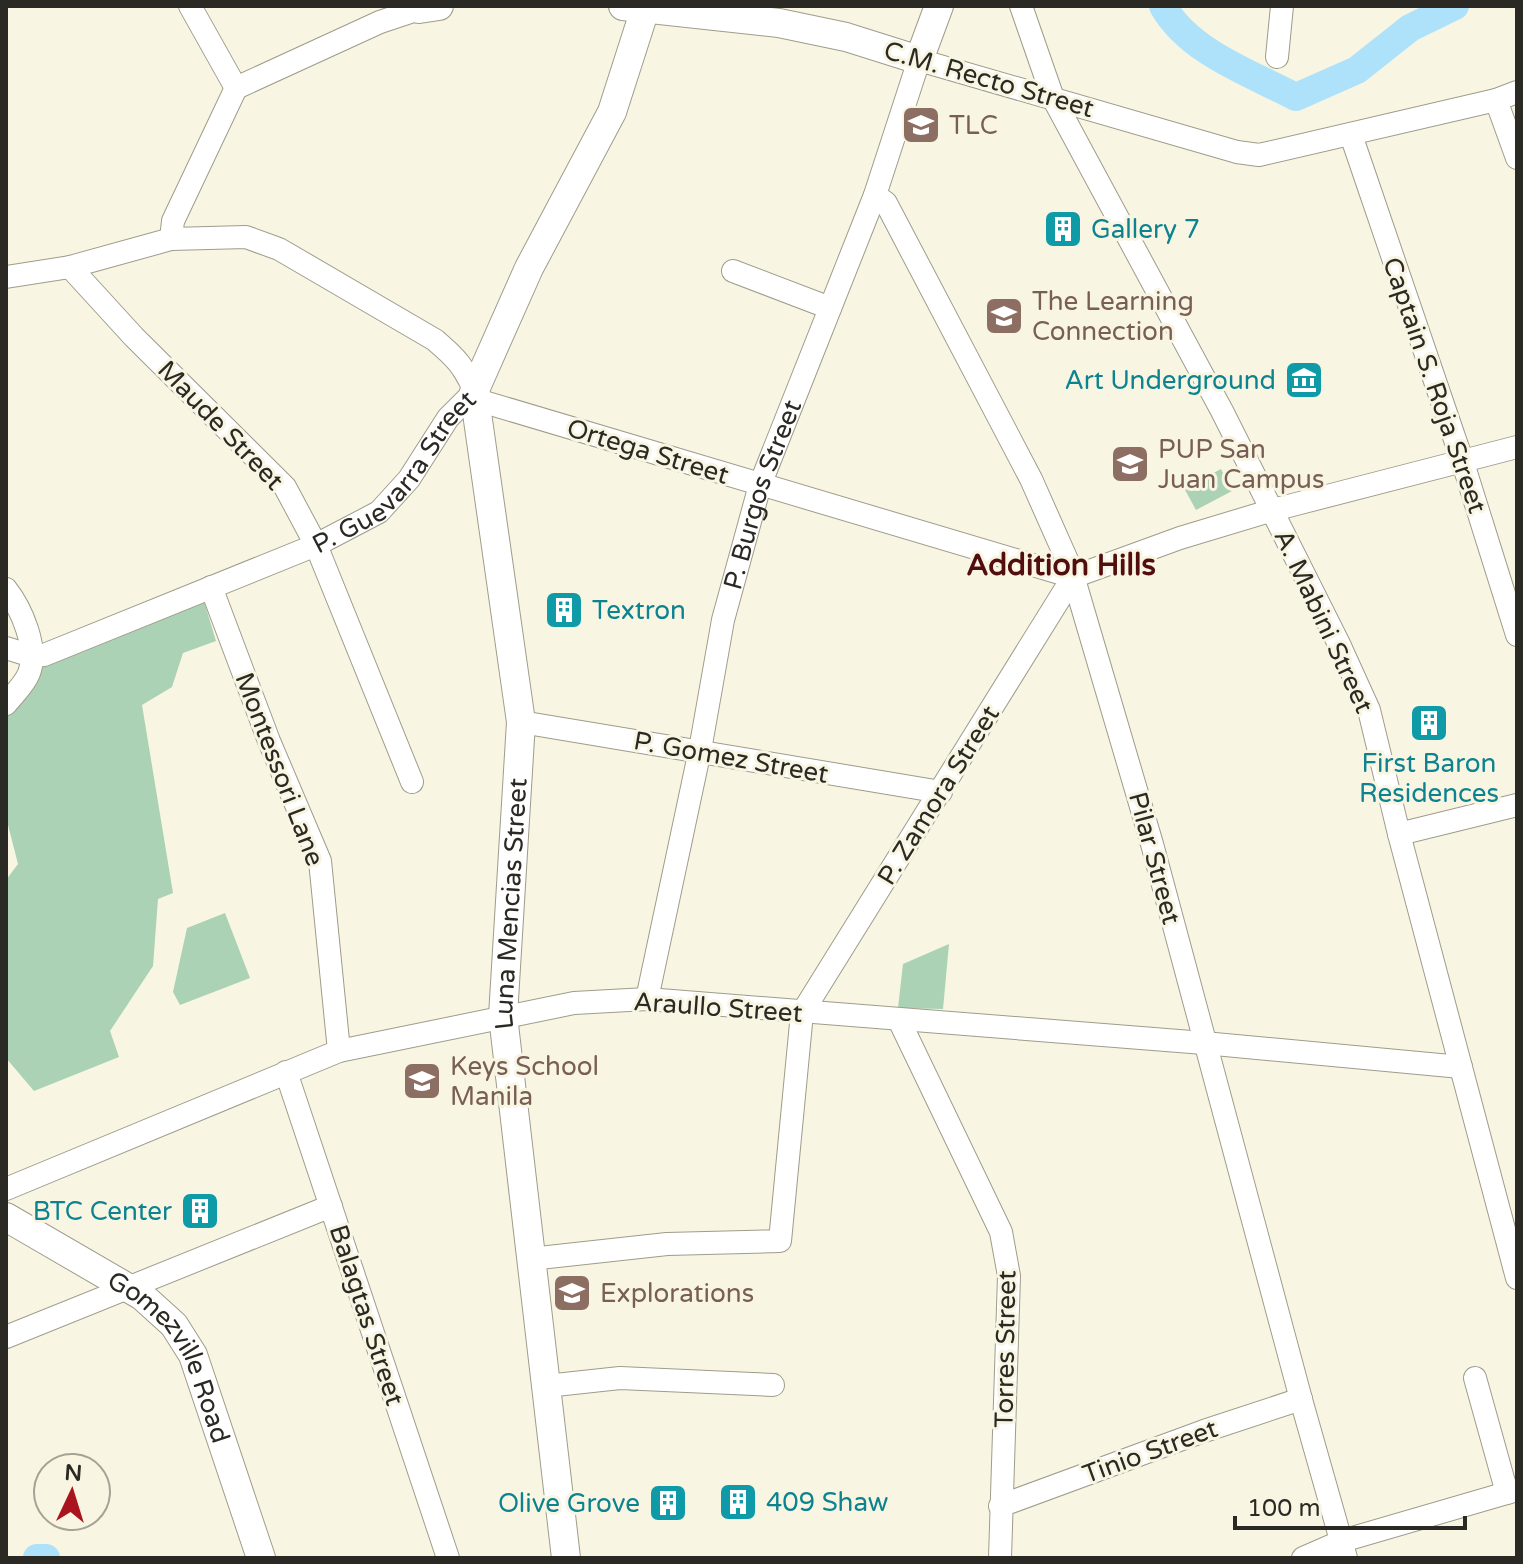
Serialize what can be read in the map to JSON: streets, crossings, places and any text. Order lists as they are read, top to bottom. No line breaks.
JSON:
{"streets":{"main road":["C.M. Recto Street","P. Guevarra Street","P. Burgos Street","Luna Mencias Street","Gomezville Road"],"street":["Captain S. Roja Street","Maude Street","Ortega Street","A. Mabini Street","P. Gomez Street","Montessori Lane","P. Zamora Street","Pilar Street","Araullo Street","Balagtas Street","Torres Street","Tinio Street"]},"crossings":[["C.M. Recto Street","Captain S. Roja Street"],["C.M. Recto Street","P. Guevarra Street"],["C.M. Recto Street","P. Burgos Street"],["C.M. Recto Street","A. Mabini Street"],["Maude Street","P. Guevarra Street"],["Ortega Street","P. Guevarra Street"],["Ortega Street","P. Burgos Street"],["Ortega Street","P. Zamora Street"],["Ortega Street","Pilar Street"],["Ortega Street","Luna Mencias Street"],["P. Guevarra Street","Montessori Lane"],["P. Guevarra Street","Luna Mencias Street"],["P. Burgos Street","P. Gomez Street"],["P. Burgos Street","Pilar Street"],["P. Burgos Street","Araullo Street"],["A. Mabini Street","Araullo Street"],["P. Gomez Street","P. Zamora Street"],["P. Gomez Street","Luna Mencias Street"],["Montessori Lane","Araullo Street"],["P. Zamora Street","Pilar Street"],["P. Zamora Street","Araullo Street"],["Pilar Street","Araullo Street"],["Pilar Street","Tinio Street"],["Luna Mencias Street","Araullo Street"],["Araullo Street","Balagtas Street"],["Araullo Street","Torres Street"],["Torres Street","Tinio Street"]],"districts":["Addition Hills"],"places":{"school or university":["TLC","The Learning Connection","PUP San Juan Campus","Keys School Manila","Explorations"],"building":["Gallery 7","Textron","First Baron Residences","BTC Center","409 Shaw","Olive Grove"],"museum":["Art Underground"]},"scale_bar":"100 m","north":"top"}
